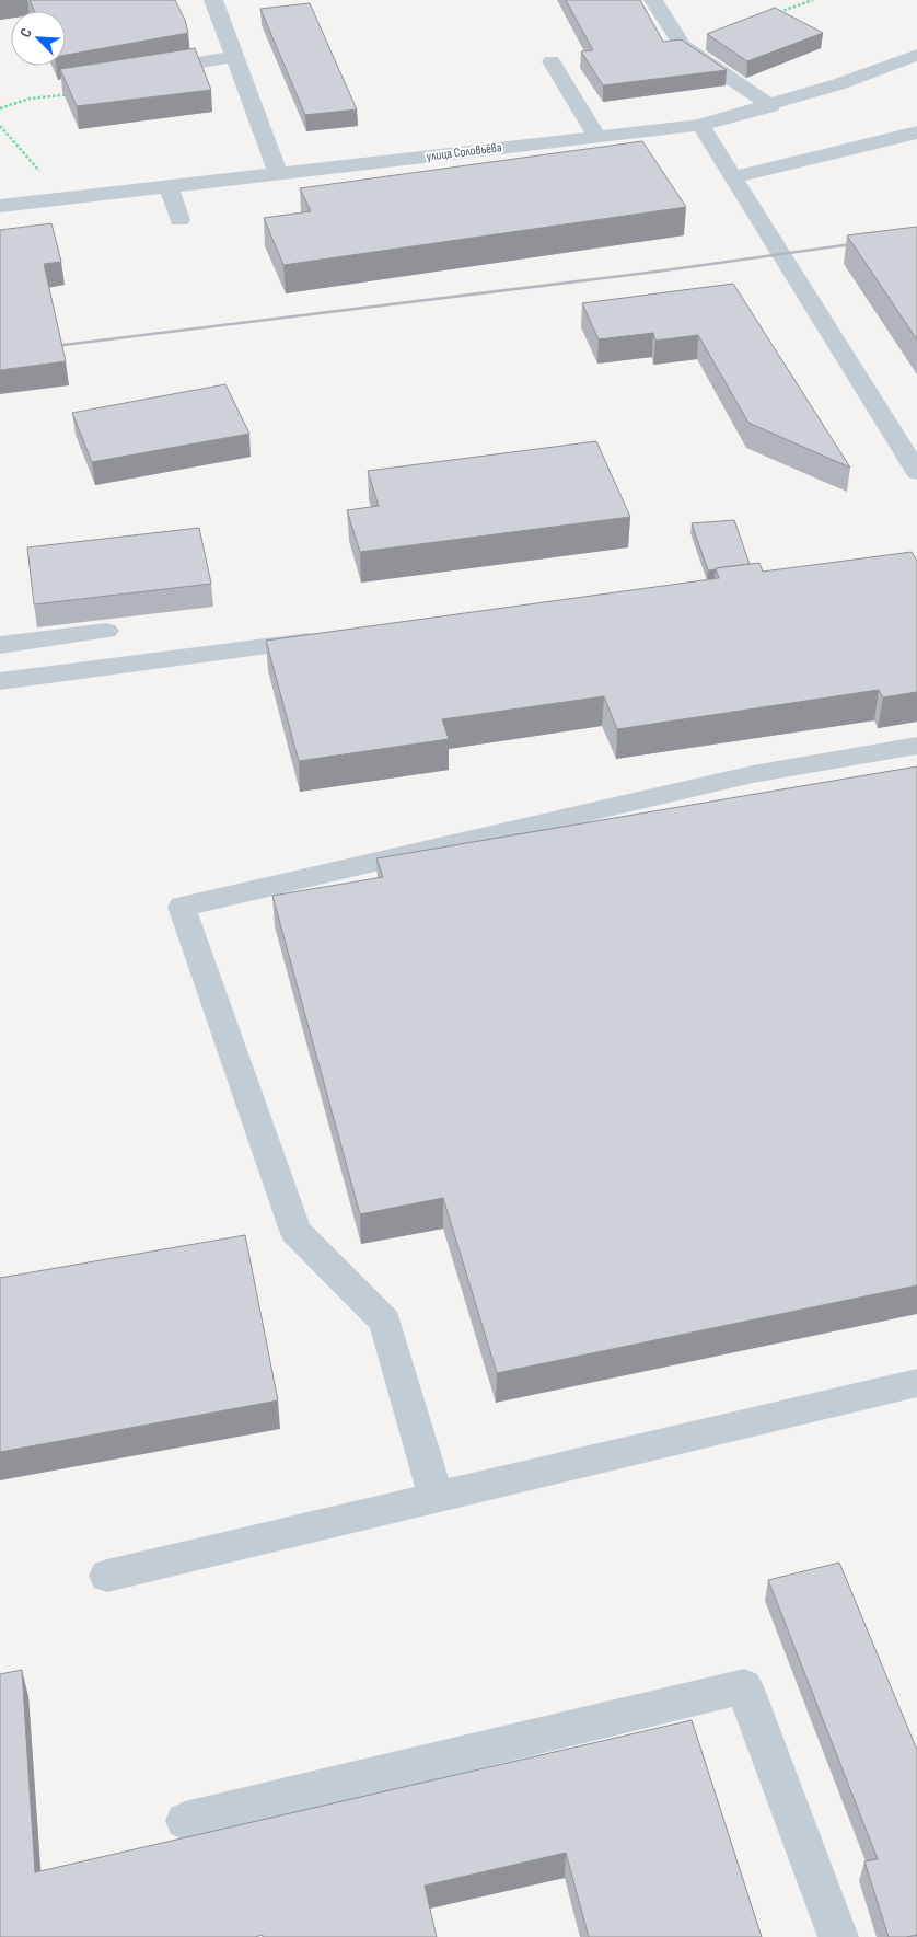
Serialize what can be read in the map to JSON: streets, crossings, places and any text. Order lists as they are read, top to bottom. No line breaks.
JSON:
{"streets":{"street":["улица Соловьёва"]},"north":"top left"}
